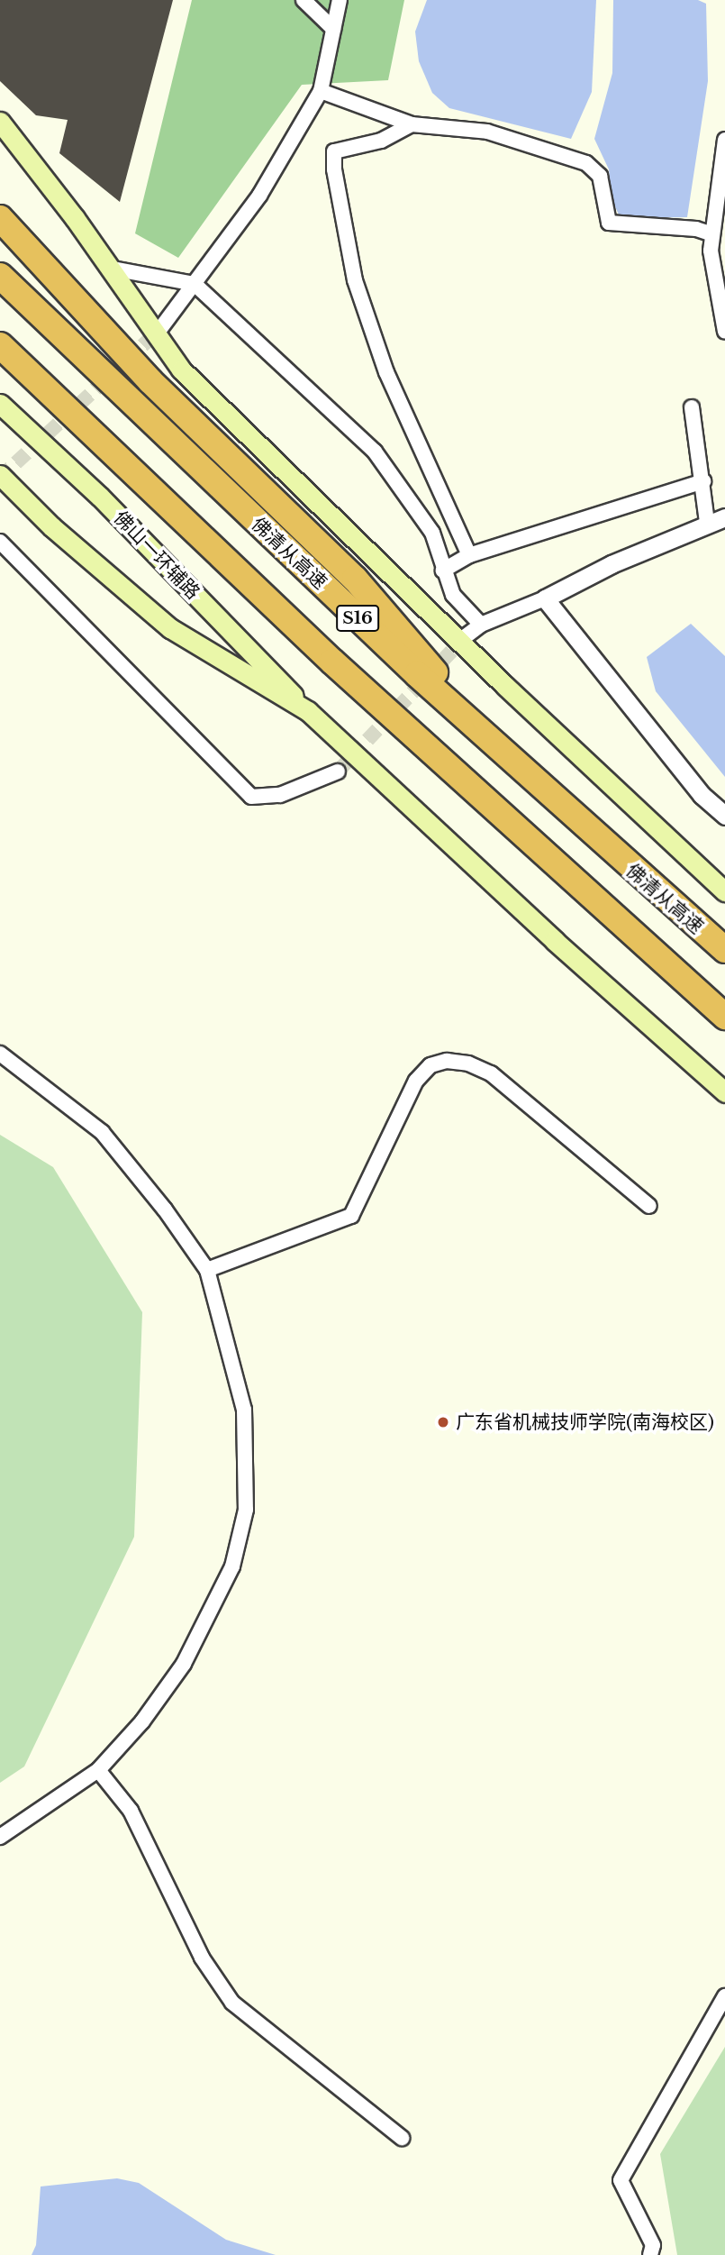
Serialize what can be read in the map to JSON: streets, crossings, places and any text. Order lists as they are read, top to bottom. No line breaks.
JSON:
{"streets":{"highway":["佛清从高速","S16"],"main road":["佛山一环辅路"]},"places":["广东省机械技师学院(南海校区)"]}
